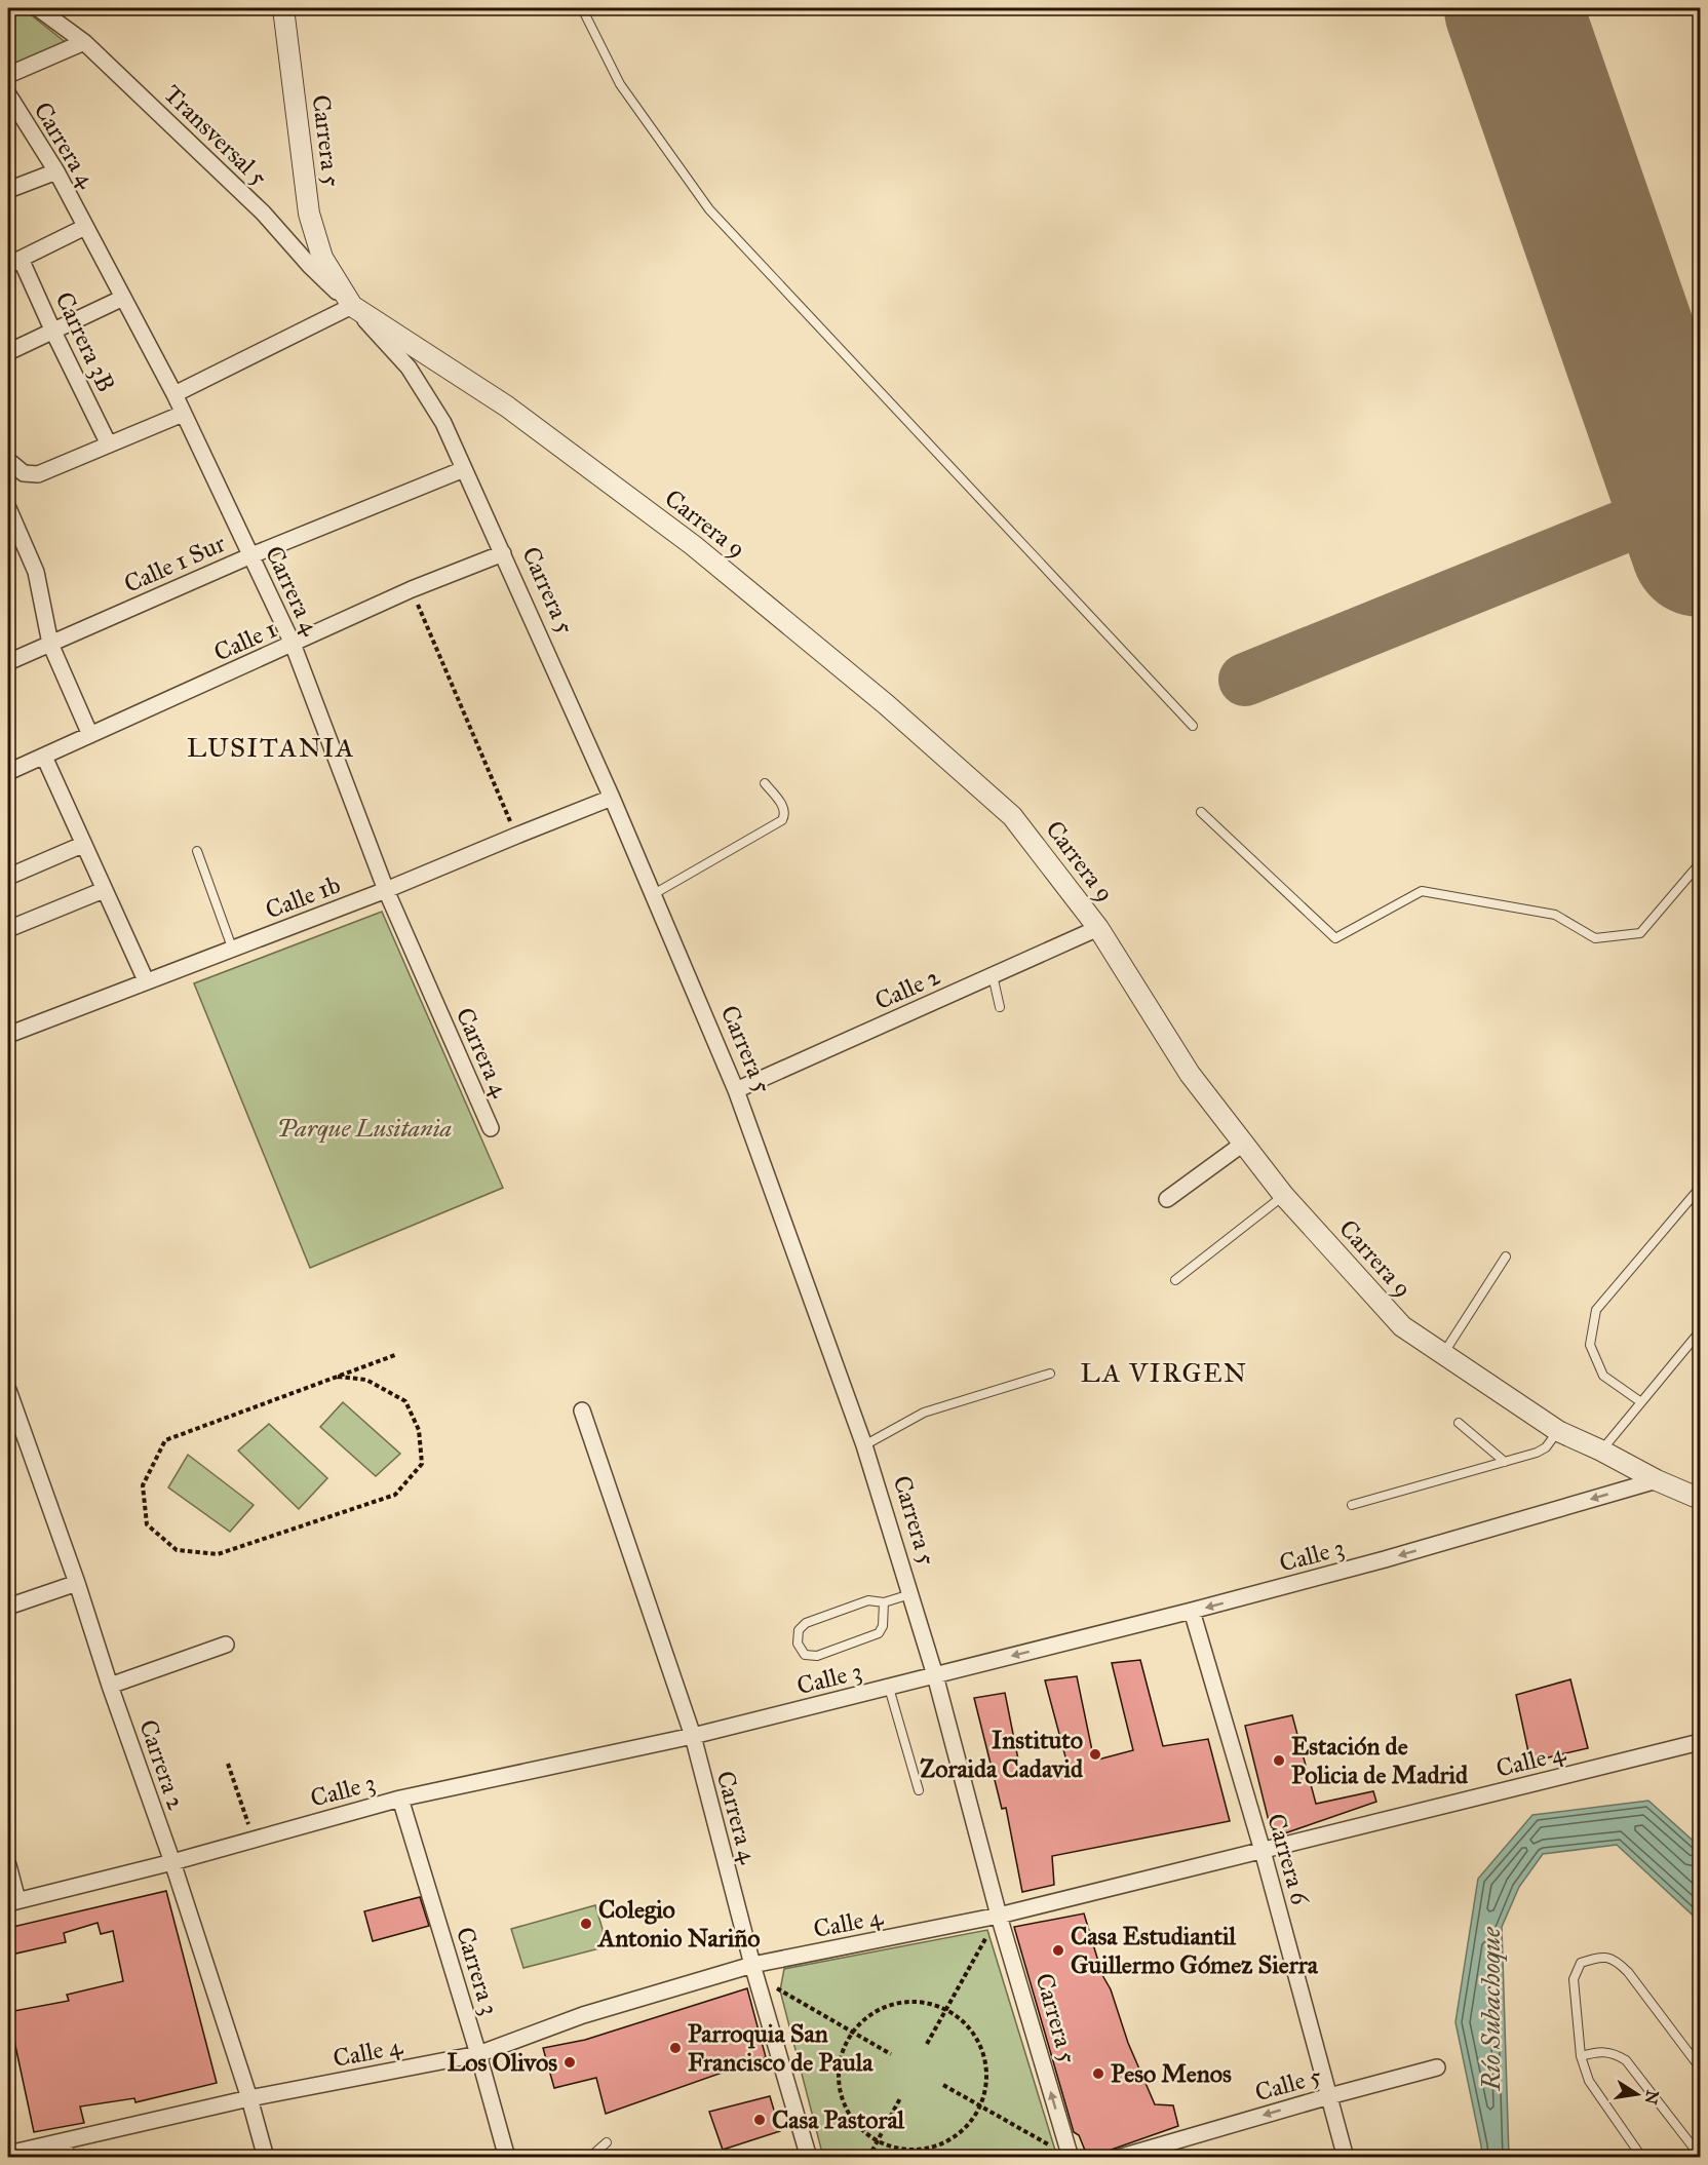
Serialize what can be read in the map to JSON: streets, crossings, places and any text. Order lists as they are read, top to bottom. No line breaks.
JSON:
{"streets":{"street":["Transversal 5","Carrera 5","Carrera 4","Carrera 3B","Carrera 9","Calle 1 Sur","Calle 1","Calle 1b","Calle 2","Calle 3","Calle 4","Carrera 2","Carrera 6","Carrera 3","Calle 5"]},"crossings":[["Transversal 5","Carrera 5"],["Transversal 5","Carrera 9"],["Carrera 5","Carrera 9"],["Carrera 5","Calle 1 Sur"],["Carrera 5","Calle 1"],["Carrera 5","Calle 1b"],["Carrera 5","Calle 2"],["Carrera 5","Calle 3"],["Carrera 5","Calle 4"],["Carrera 4","Calle 1 Sur"],["Carrera 4","Calle 1"],["Carrera 4","Calle 1b"],["Carrera 4","Calle 3"],["Carrera 4","Calle 4"],["Carrera 9","Calle 2"],["Carrera 9","Calle 3"],["Calle 3","Carrera 2"],["Calle 3","Carrera 6"],["Calle 3","Carrera 3"],["Calle 4","Carrera 2"],["Calle 4","Carrera 6"],["Calle 4","Carrera 3"],["Carrera 6","Calle 5"]],"one_way":["Calle 3","Calle 5"],"districts":["LUSITANIA","LA VIRGEN"],"water":["Río Subachoque"],"parks":["Parque Lusitania"],"places":["Instituto Zoraida Cadavid","Estación de Policia de Madrid","Colegio Antonio Nariño","Casa Estudiantil Guillermo Gómez Sierra","Parroquia San Francisco de Paula","Los Olivos","Peso Menos","Casa Pastoral"],"north":"right"}
